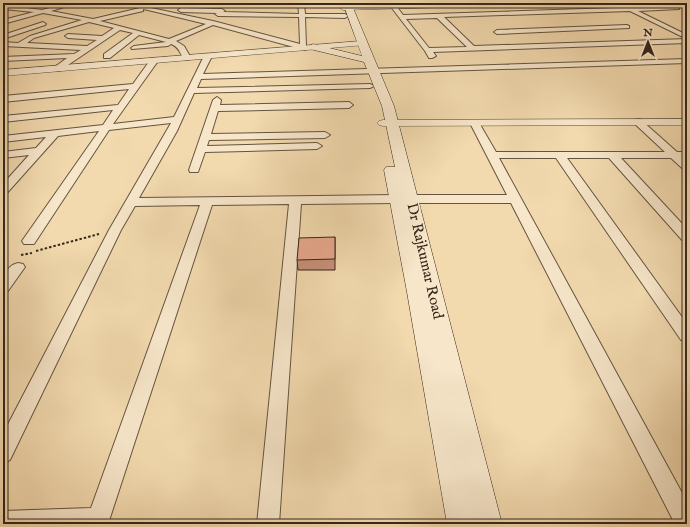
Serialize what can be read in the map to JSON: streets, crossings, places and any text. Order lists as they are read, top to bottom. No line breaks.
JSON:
{"streets":{"main road":["Dr Rajkumar Road"]},"north":"top"}
